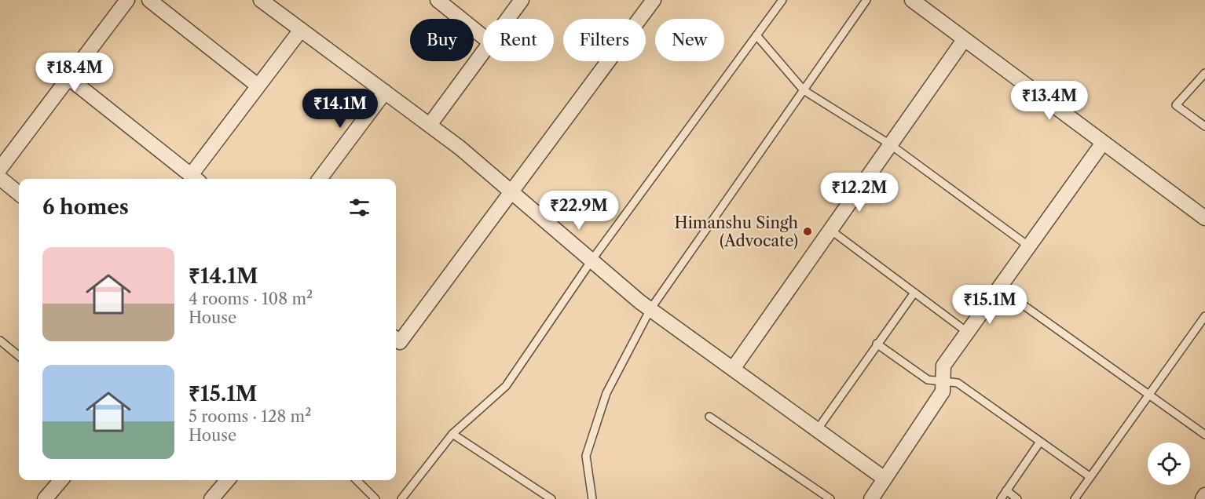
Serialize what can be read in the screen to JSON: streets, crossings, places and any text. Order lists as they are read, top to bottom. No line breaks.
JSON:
{"places":["Himanshu Singh (Advocate)"],"page":{"chip":["Buy","Rent","Filters","New"],"price":["₹18.4M","₹13.4M","₹14.1M","₹12.2M","₹22.9M","₹15.1M"],"heading":"6 homes","list":[{"name":"₹14.1M","note":"4 rooms · 108 m² · House"},{"name":"₹15.1M","note":"5 rooms · 128 m² · House"}]}}
